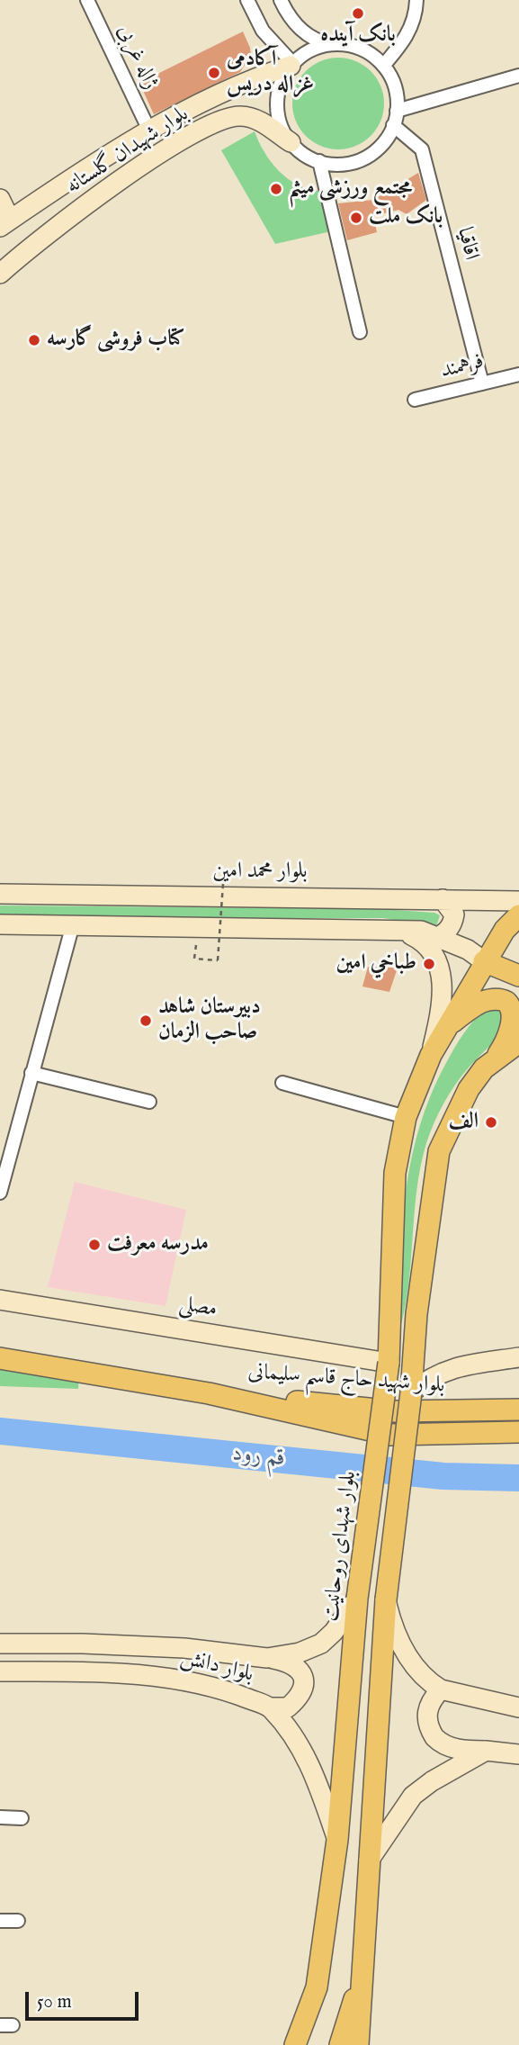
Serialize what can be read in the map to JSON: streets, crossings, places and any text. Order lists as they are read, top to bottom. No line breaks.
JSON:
{"streets":{"main road":["بلوار شهیدان گلستانه","بلوار محمد امین","مصلی","بلوار شهید حاج قاسم سلیمانی","بلوار شهدای روحانیت","بلوار دانش"],"street":["ژاله غربی","اقاقیا","فرهمند"]},"crossings":[["ژاله غربی","بلوار شهیدان گلستانه"],["بلوار شهیدان گلستانه","اقاقیا"],["اقاقیا","فرهمند"],["مصلی","بلوار شهدای روحانیت"],["بلوار شهدای روحانیت","بلوار دانش"]],"water":["قم رود"],"places":["بانک آینده","آکادمی غزاله دریس","مجتمع ورزشی میثم","بانک ملت","کتاب فروشی گارسه","طباخي امين","دبیرستان شاهد صاحب الزمان","الف","مدرسه معرفت"],"scale_bar":"50 m"}
